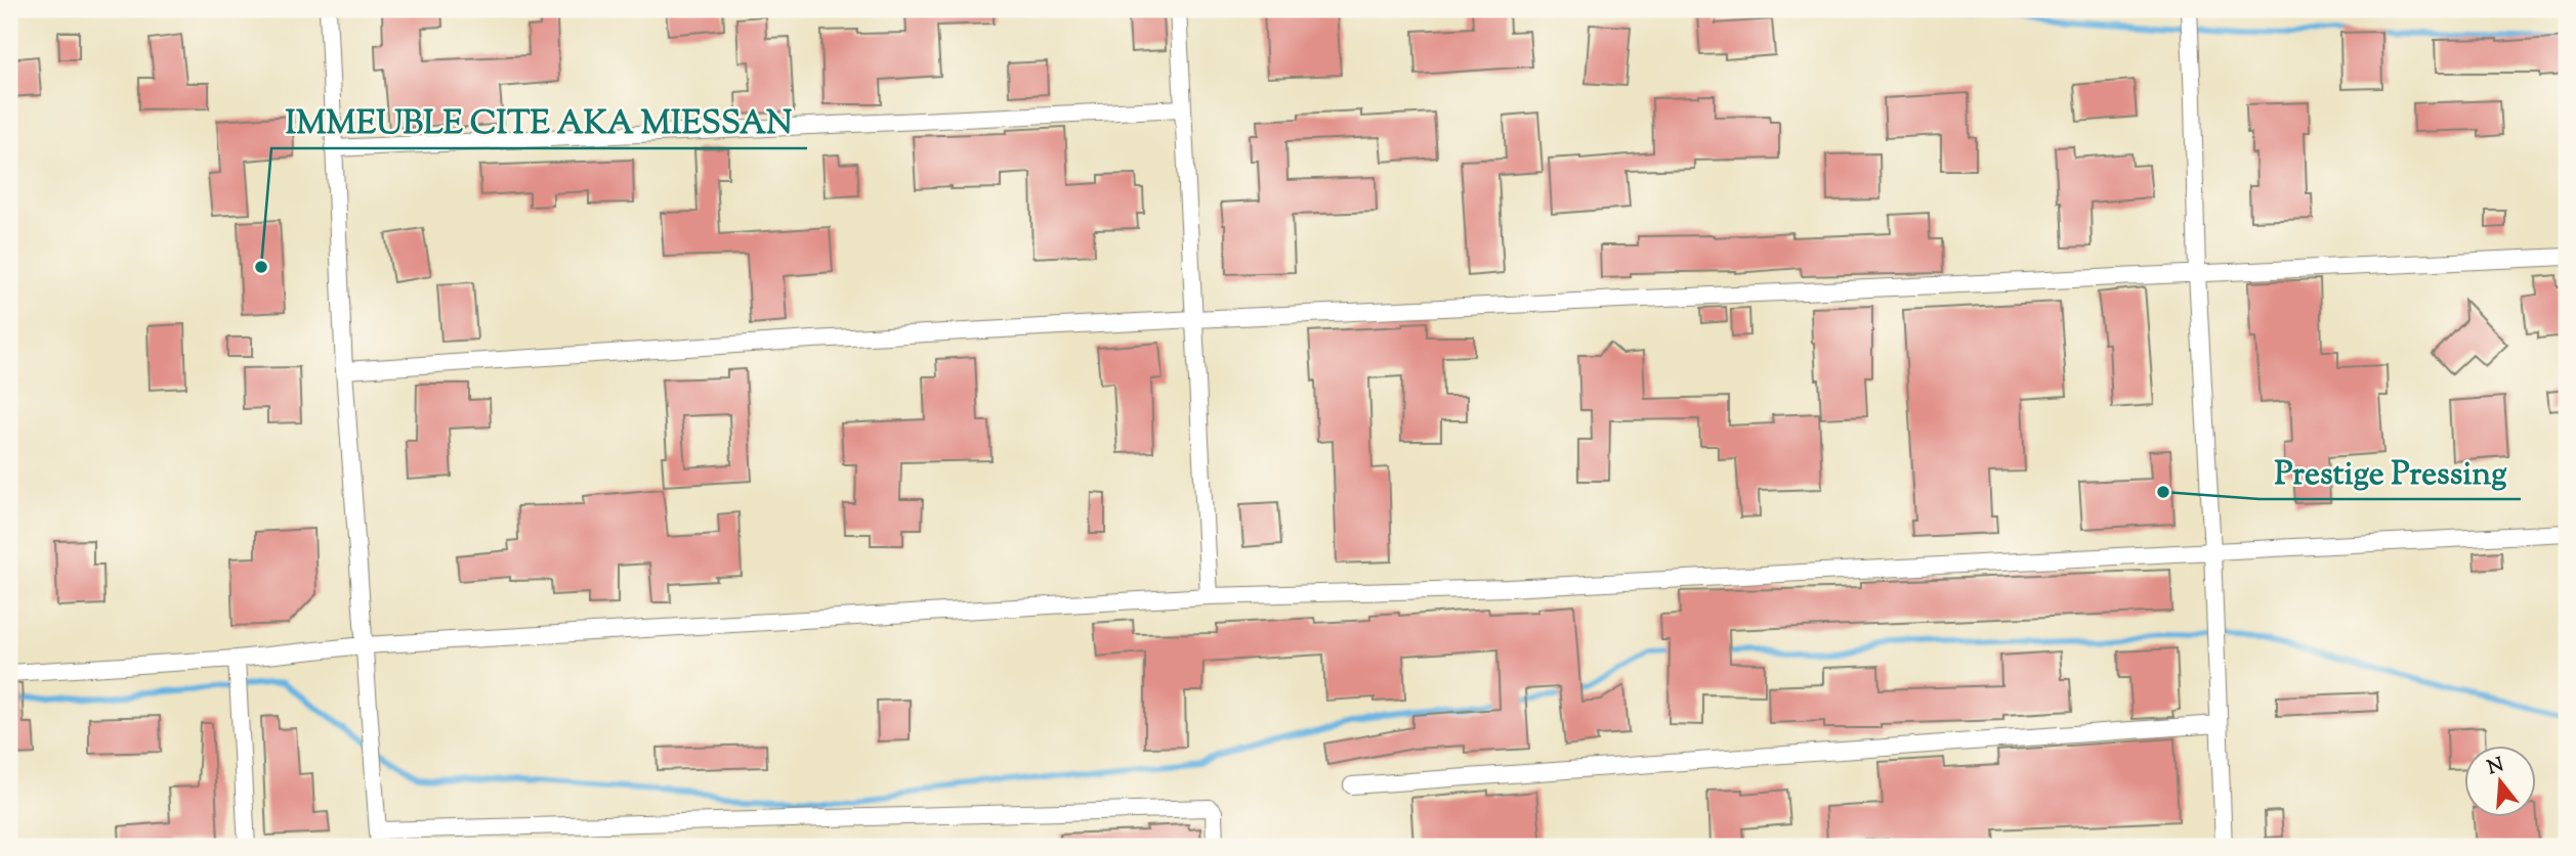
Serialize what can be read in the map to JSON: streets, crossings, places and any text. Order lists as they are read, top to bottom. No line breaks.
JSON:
{"places":["IMMEUBLE CITE AKA MIESSAN","Prestige Pressing"],"north":"top"}
